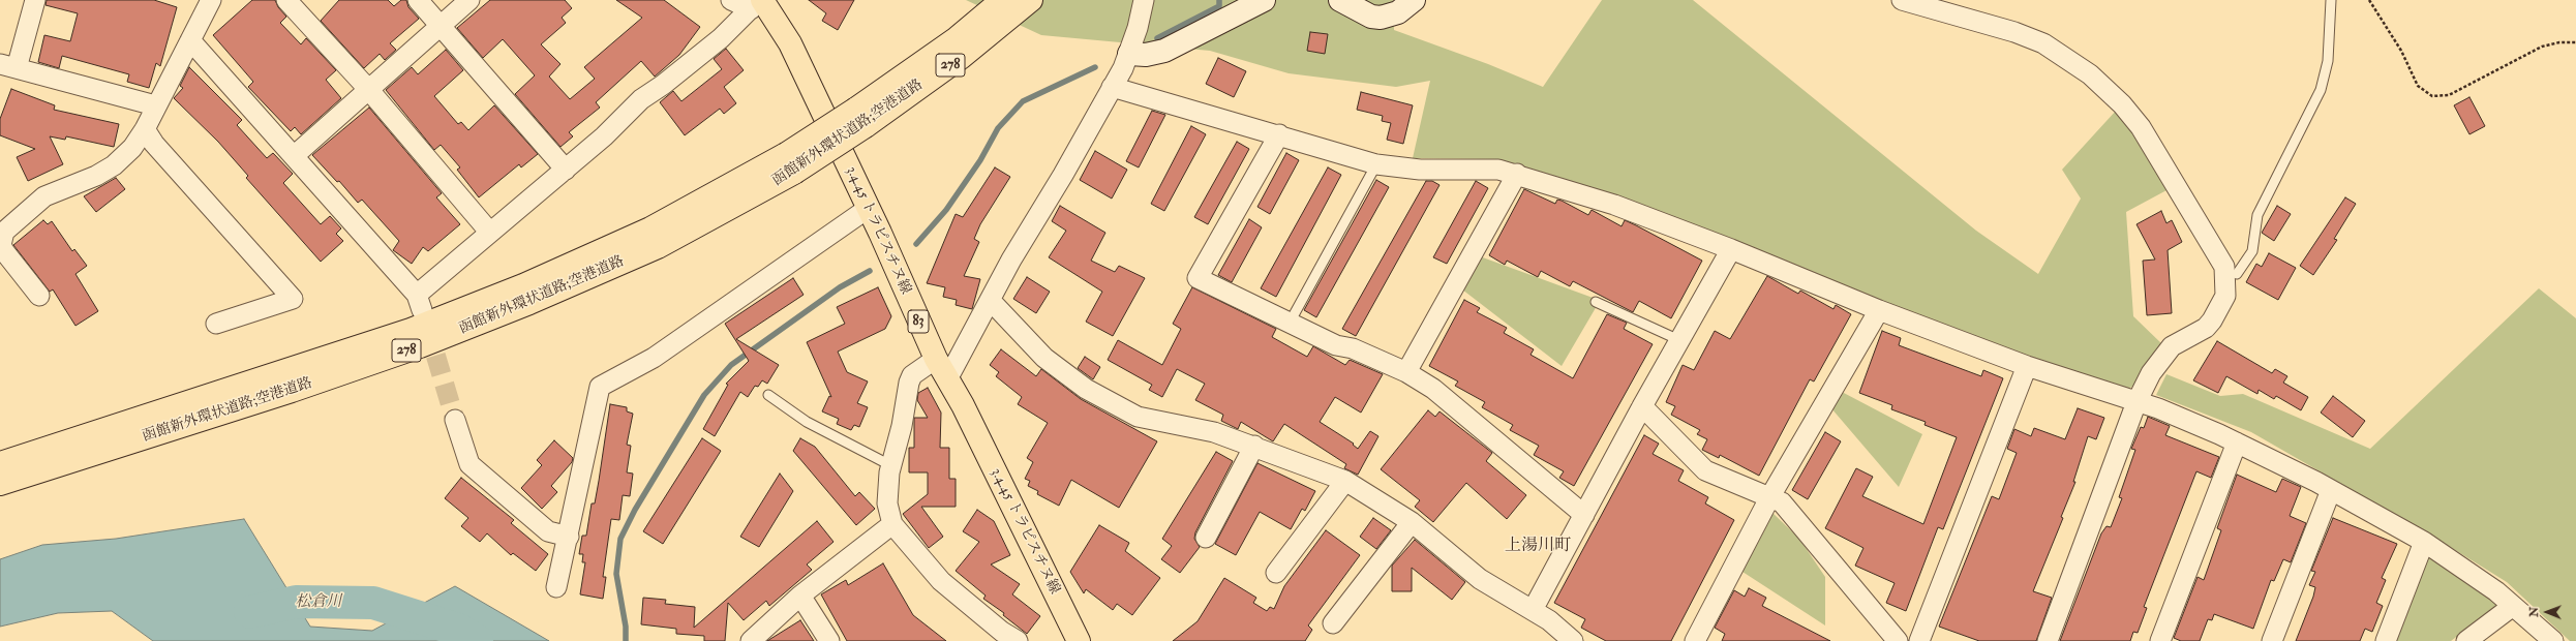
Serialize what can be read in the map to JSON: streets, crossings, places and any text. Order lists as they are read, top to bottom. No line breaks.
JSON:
{"streets":{"main road":["278","函館新外環状道路;空港道路","3.4.45 トラピスチヌ線","83"]},"districts":["上湯川町"],"water":["松倉川"],"north":"left"}
